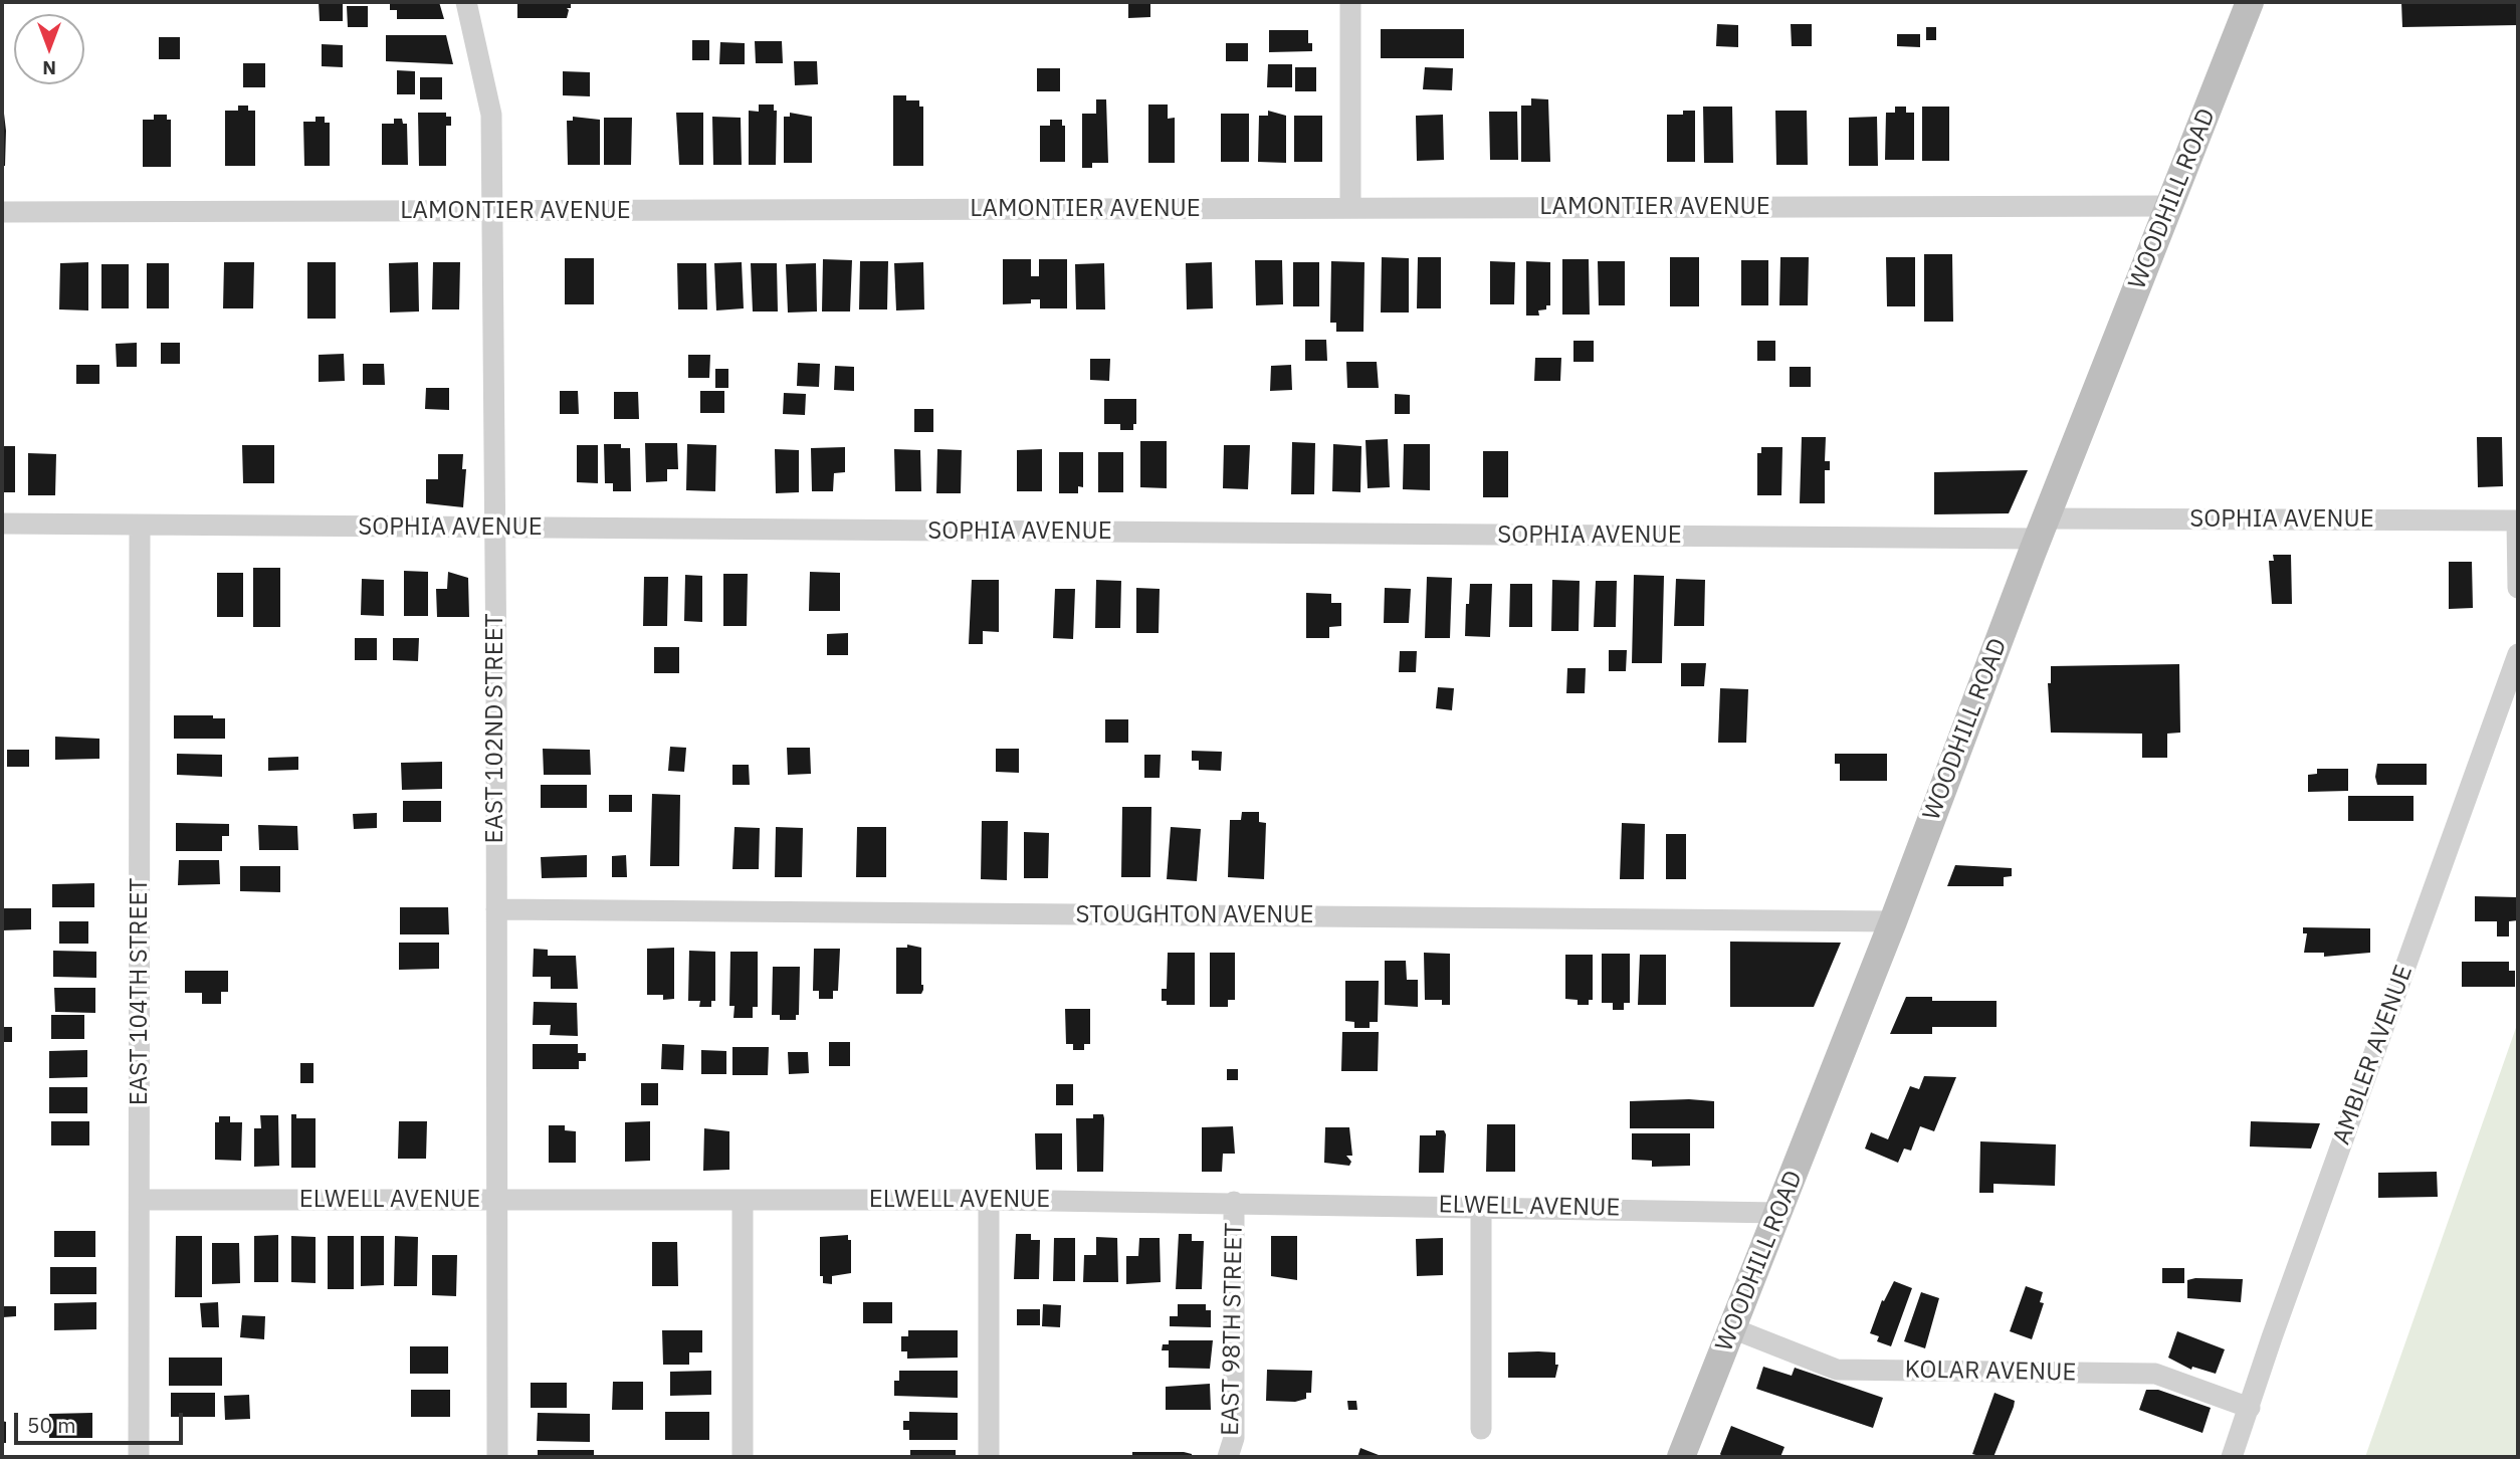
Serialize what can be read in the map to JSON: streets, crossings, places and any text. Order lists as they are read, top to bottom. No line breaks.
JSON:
{"streets":{"main road":["WOODHILL ROAD"],"street":["LAMONTIER AVENUE","SOPHIA AVENUE","EAST 102ND STREET","STOUGHTON AVENUE","EAST 104TH STREET","AMBLER AVENUE","ELWELL AVENUE","EAST 98TH STREET","KOLAR AVENUE"]},"crossings":[["WOODHILL ROAD","LAMONTIER AVENUE"],["WOODHILL ROAD","SOPHIA AVENUE"],["WOODHILL ROAD","STOUGHTON AVENUE"],["WOODHILL ROAD","ELWELL AVENUE"],["WOODHILL ROAD","KOLAR AVENUE"],["LAMONTIER AVENUE","EAST 102ND STREET"],["SOPHIA AVENUE","EAST 102ND STREET"],["SOPHIA AVENUE","EAST 104TH STREET"],["EAST 102ND STREET","STOUGHTON AVENUE"],["EAST 102ND STREET","ELWELL AVENUE"],["EAST 104TH STREET","ELWELL AVENUE"],["AMBLER AVENUE","KOLAR AVENUE"],["ELWELL AVENUE","EAST 98TH STREET"]],"scale_bar":"50 m","north":"bottom"}
